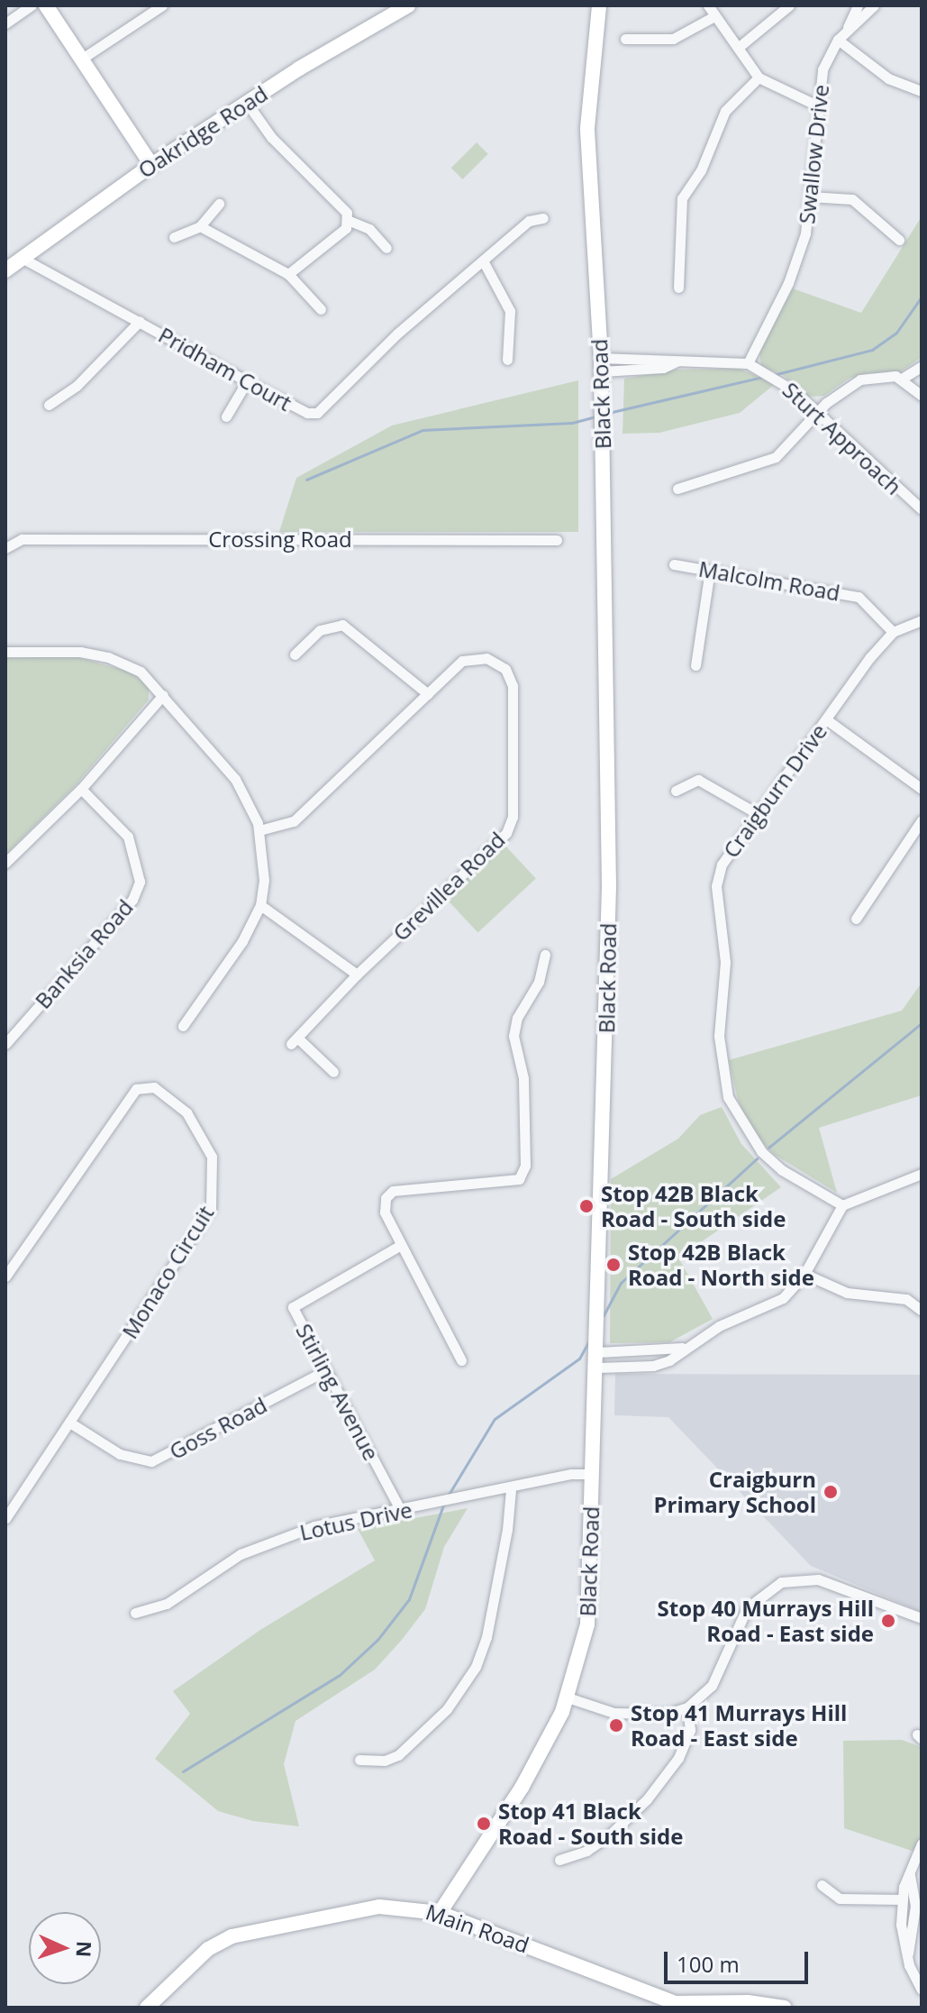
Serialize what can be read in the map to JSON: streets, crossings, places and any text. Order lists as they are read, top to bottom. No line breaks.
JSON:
{"streets":{"main road":["Oakridge Road","Black Road","Main Road"],"street":["Swallow Drive","Pridham Court","Sturt Approach","Crossing Road","Malcolm Road","Craigburn Drive","Grevillea Road","Banksia Road","Monaco Circuit","Stirling Avenue","Goss Road","Lotus Drive"]},"crossings":[["Oakridge Road","Pridham Court"],["Swallow Drive","Sturt Approach"],["Black Road","Sturt Approach"],["Black Road","Lotus Drive"],["Black Road","Main Road"],["Malcolm Road","Craigburn Drive"],["Monaco Circuit","Goss Road"],["Stirling Avenue","Goss Road"],["Stirling Avenue","Lotus Drive"]],"places":["Stop 42B Black Road - South side","Stop 42B Black Road - North side","Craigburn Primary School","Stop 40 Murrays Hill Road - East side","Stop 41 Murrays Hill Road - East side","Stop 41 Black Road - South side"],"scale_bar":"100 m","north":"right"}
